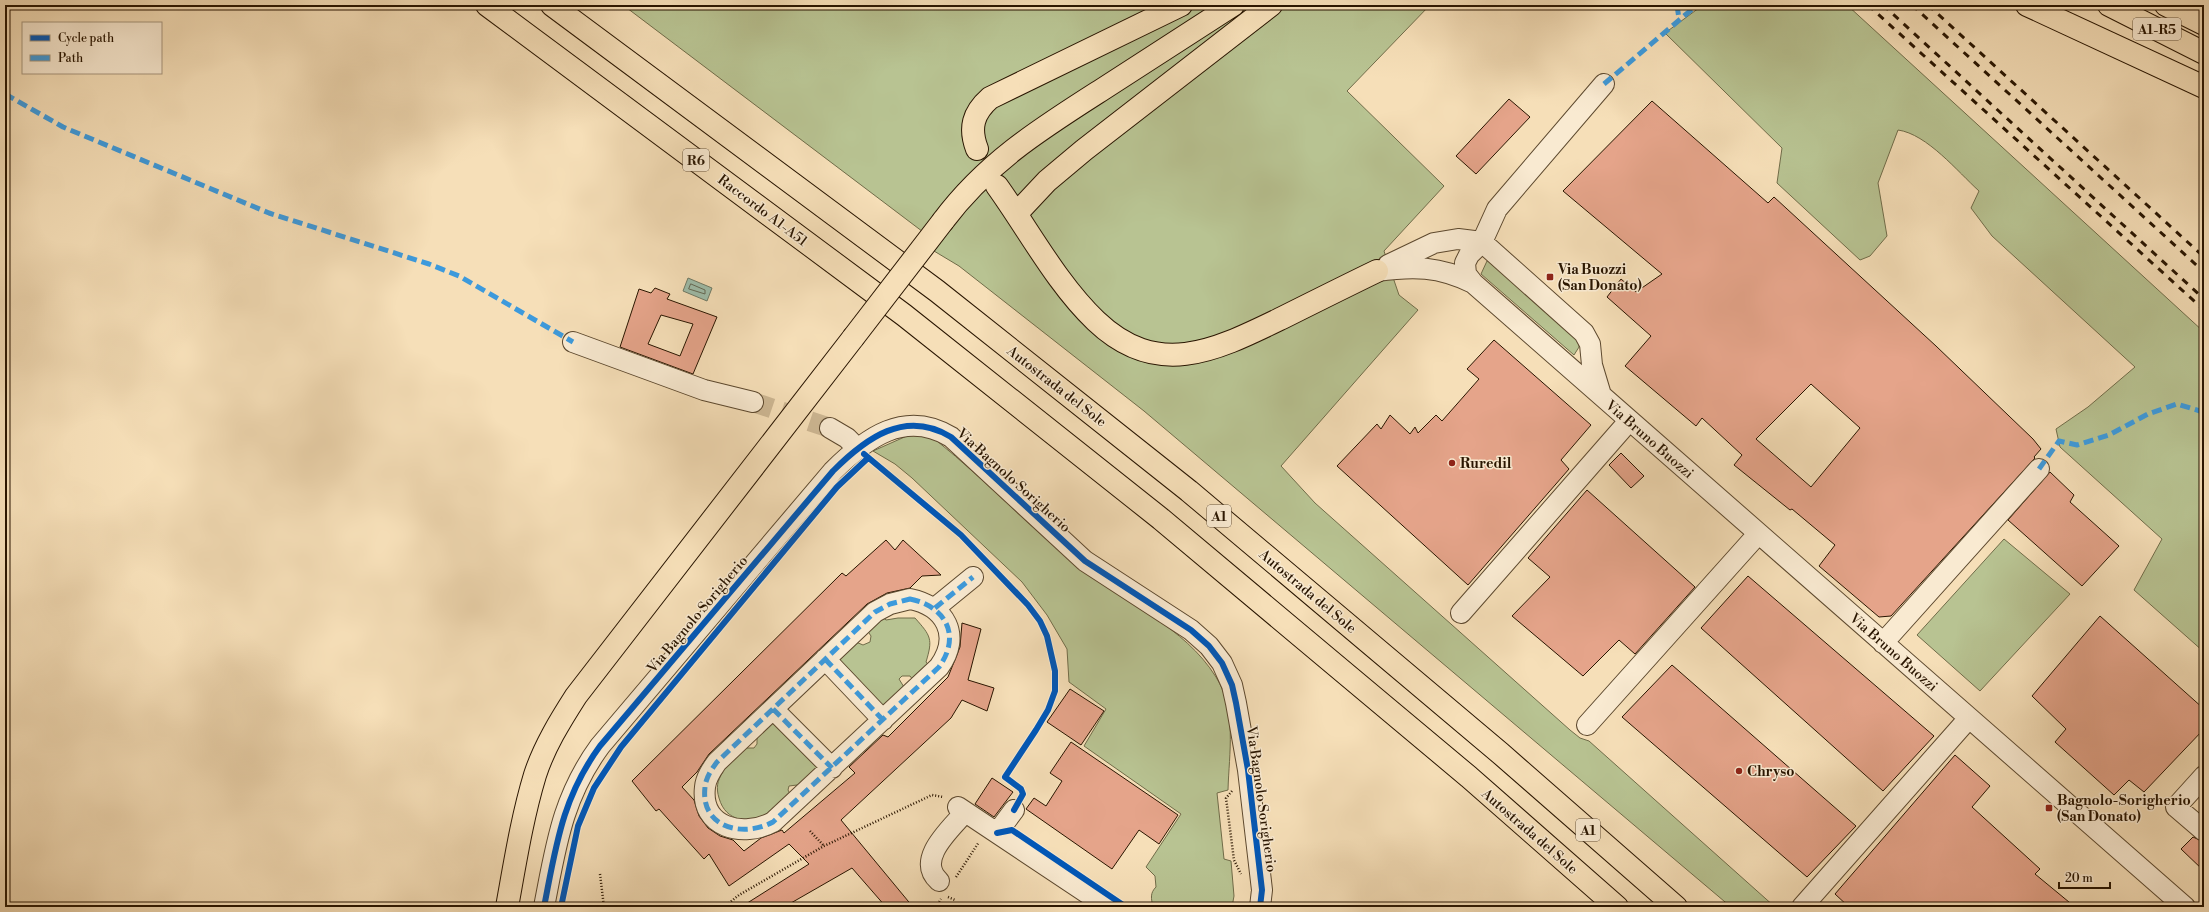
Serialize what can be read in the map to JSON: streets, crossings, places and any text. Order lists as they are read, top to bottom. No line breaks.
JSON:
{"streets":{"highway":["A1-R5","R6","Raccordo A1-A51","Autostrada del Sole","A1"],"street":["Via Bruno Buozzi","Via Bagnolo Sorigherio"]},"crossings":[["Raccordo A1-A51","Autostrada del Sole"]],"places":{"transit":["Via Buozzi (San Donato)","Bagnolo-Sorigherio (San Donato)"],"other":["Ruredil","Chryso"]},"legend":["Cycle path","Path"],"scale_bar":"20 m"}
